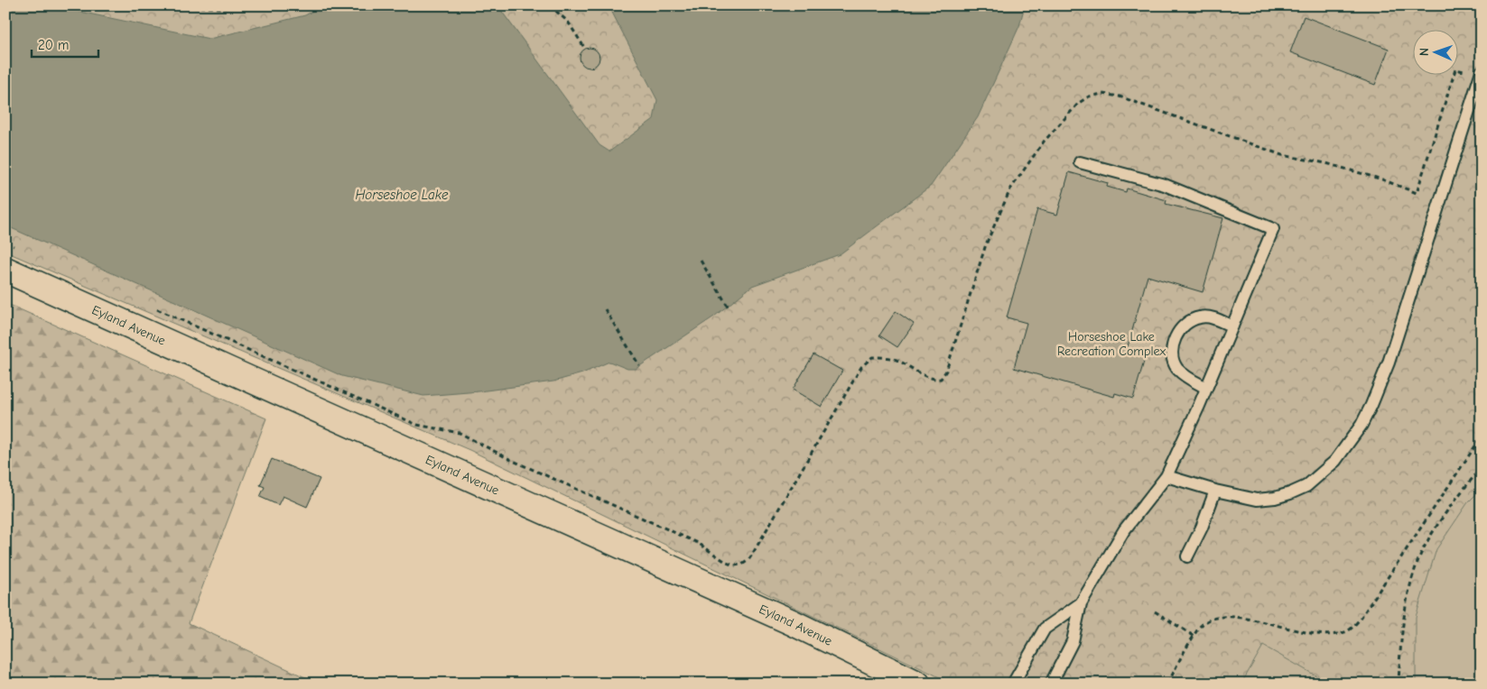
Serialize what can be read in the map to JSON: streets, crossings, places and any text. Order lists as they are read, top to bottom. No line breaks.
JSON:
{"streets":{"street":["Eyland Avenue"]},"water":["Horseshoe Lake"],"parks":["Horseshoe Lake Recreation Complex"],"scale_bar":"20 m","north":"left"}
